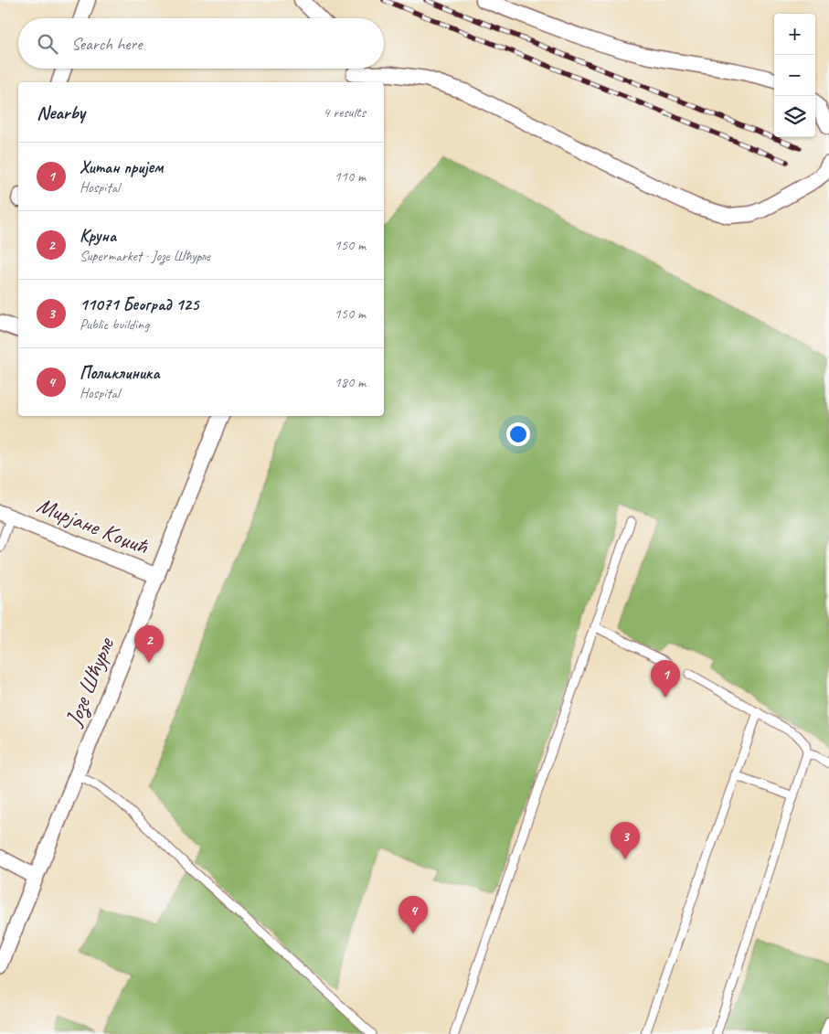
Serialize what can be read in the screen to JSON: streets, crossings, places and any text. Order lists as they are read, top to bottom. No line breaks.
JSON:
{"streets":{"street":["Мирјане Коџић","Јозе Шћурле"]},"crossings":[["Мирјане Коџић","Јозе Шћурле"]],"page":{"map_buttons":["+","−"],"search":"Search here","heading":["Nearby","4 results"],"list":[{"mark":"1","name":"Хитан пријем","note":"Hospital","value":"110 m"},{"mark":"2","name":"Круна","note":"Supermarket · Јозе Шћурле","value":"150 m"},{"mark":"3","name":"11071 Београд 125","note":"Public building","value":"150 m"},{"mark":"4","name":"Поликлиника","note":"Hospital","value":"180 m"}],"pins":["2","1","3","4"]}}
